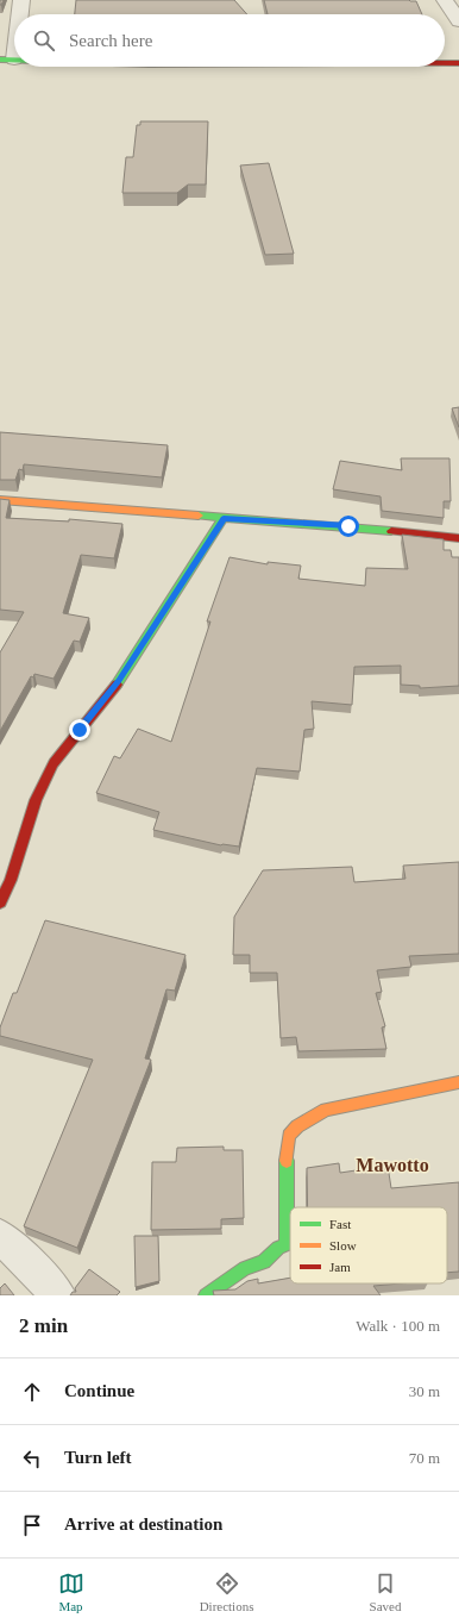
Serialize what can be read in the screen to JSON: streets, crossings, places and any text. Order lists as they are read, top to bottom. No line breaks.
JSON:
{"districts":["Mawotto"],"legend":["Fast","Slow","Jam"],"page":{"search":"Search here","heading":["2 min","Walk · 100 m"],"list":[["Continue","30 m"],["Turn left","70 m"],"Arrive at destination"],"nav":["Map","Directions","Saved"]}}
